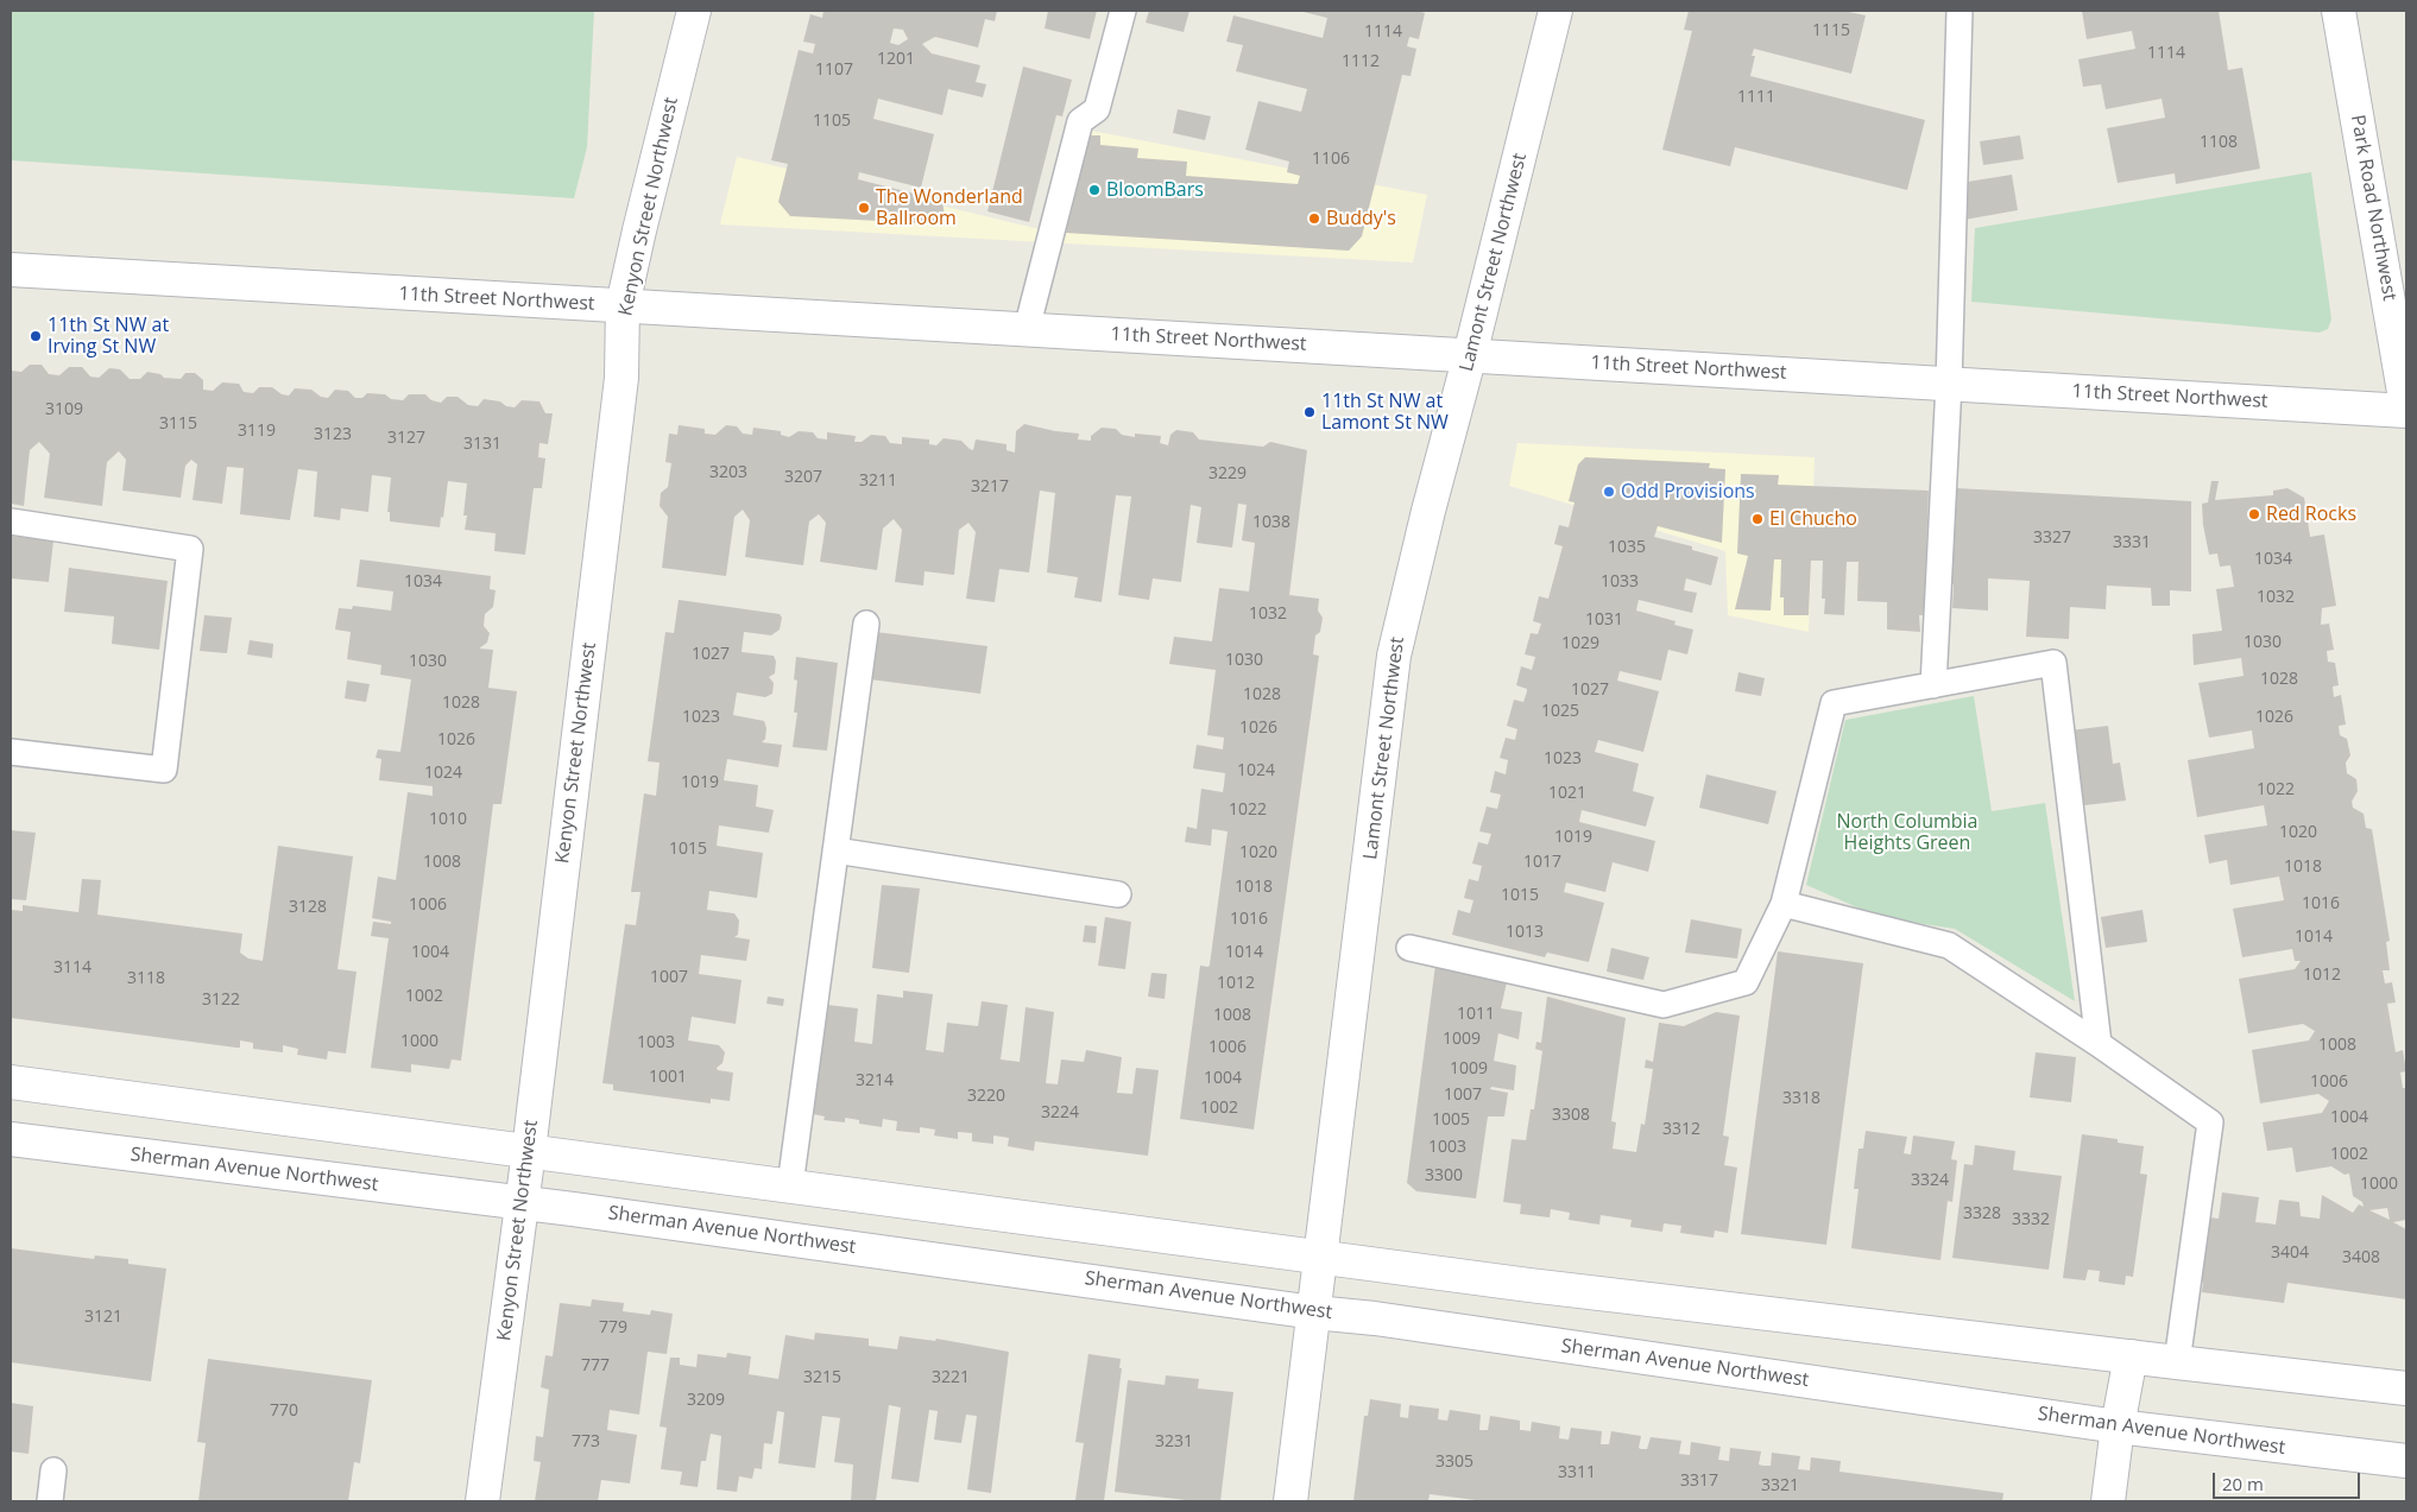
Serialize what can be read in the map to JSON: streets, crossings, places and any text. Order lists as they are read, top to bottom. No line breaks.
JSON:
{"streets":{"main road":["Kenyon Street Northwest","Park Road Northwest","Lamont Street Northwest","11th Street Northwest","Sherman Avenue Northwest"]},"crossings":[["Kenyon Street Northwest","11th Street Northwest"],["Kenyon Street Northwest","Sherman Avenue Northwest"],["Lamont Street Northwest","11th Street Northwest"],["Lamont Street Northwest","Sherman Avenue Northwest"]],"parks":["North Columbia Heights Green"],"places":["BloomBars","The Wonderland Ballroom","Buddy's","11th St NW at Irving St NW","11th St NW at Lamont St NW","Odd Provisions","Red Rocks","El Chucho"],"house_numbers":["1115","1114","1114","1201","1112","1107","1111","1105","1108","1106","3109","3115","3119","3123","3127","3131","3203","3229","3207","3211","3217","1038","3327","3331","1035","1034","1034","1033","1032","1032","1031","1030","1029","1027","1030","1030","1028","1027","1028","1028","1025","1023","1026","1026","1026","1023","1024","1024","1019","1022","1021","1022","1010","1020","1019","1015","1020","1008","1017","1018","1018","1015","1016","1006","3128","1016","1013","1014","1004","1014","3114","1012","1007","3118","1012","1002","3122","1011","1008","1009","1000","1003","1008","1006","1009","1001","1004","3214","1006","1007","3220","3318","1002","3224","3308","1004","1005","3312","1003","1002","3300","3324","1000","3328","3332","3404","3408","3121","779","777","3215","3221","3209","770","773","3231","3305","3311","3317","3321"],"scale_bar":"20 m"}
